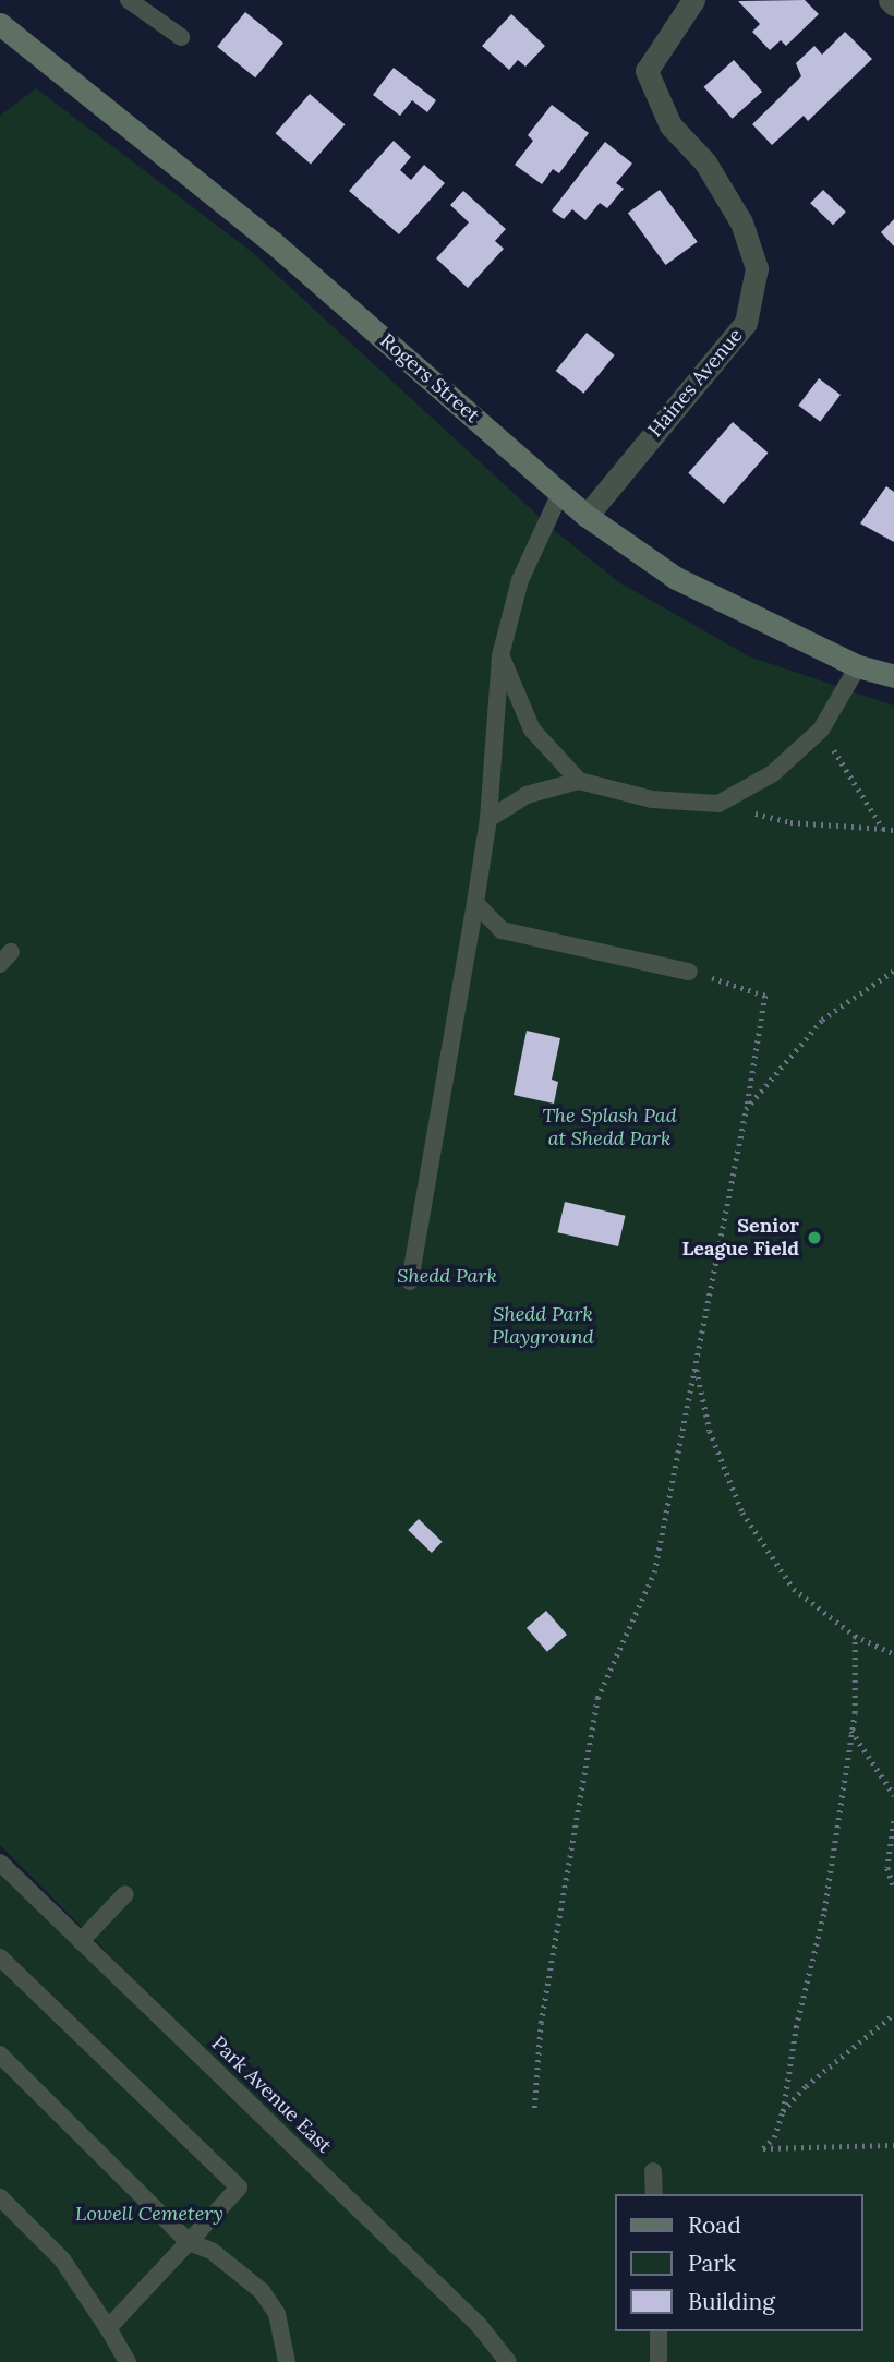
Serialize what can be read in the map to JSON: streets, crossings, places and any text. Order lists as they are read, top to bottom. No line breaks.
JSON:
{"streets":{"main road":["Rogers Street"],"street":["Haines Avenue"],"lane":["Park Avenue East"]},"crossings":[["Rogers Street","Haines Avenue"]],"parks":["The Splash Pad at Shedd Park","Shedd Park","Shedd Park Playground","Lowell Cemetery"],"places":["Senior League Field"],"legend":["Road","Park","Building"]}
